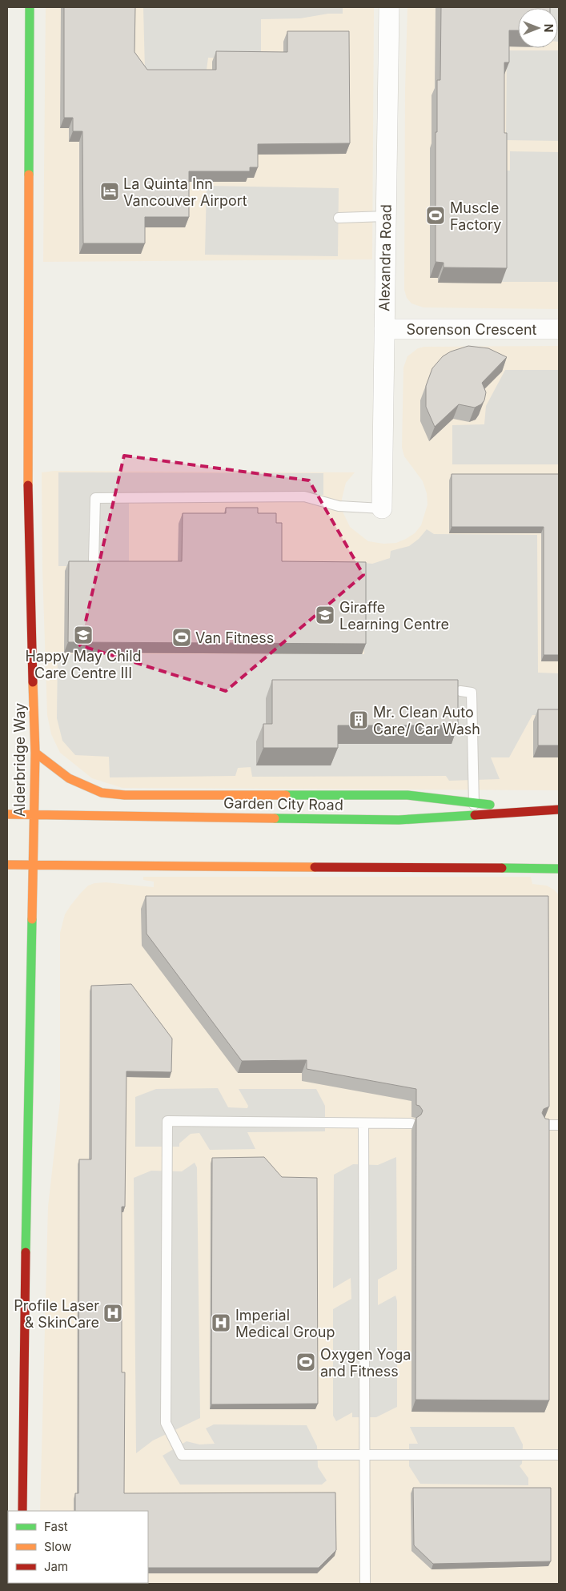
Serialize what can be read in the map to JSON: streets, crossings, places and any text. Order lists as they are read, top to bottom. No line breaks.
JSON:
{"streets":{"main road":["Alderbridge Way","Garden City Road"],"street":["Alexandra Road","Sorenson Crescent"]},"crossings":[["Alexandra Road","Sorenson Crescent"],["Alderbridge Way","Garden City Road"]],"places":{"hotel":["La Quinta Inn Vancouver Airport"],"sports":["Muscle Factory","Van Fitness","Oxygen Yoga and Fitness"],"school or university":["Giraffe Learning Centre","Happy May Child Care Centre III"],"building":["Mr. Clean Auto Care/ Car Wash"],"hospital":["Profile Laser & SkinCare","Imperial Medical Group"]},"legend":["Fast","Slow","Jam"],"north":"right"}
